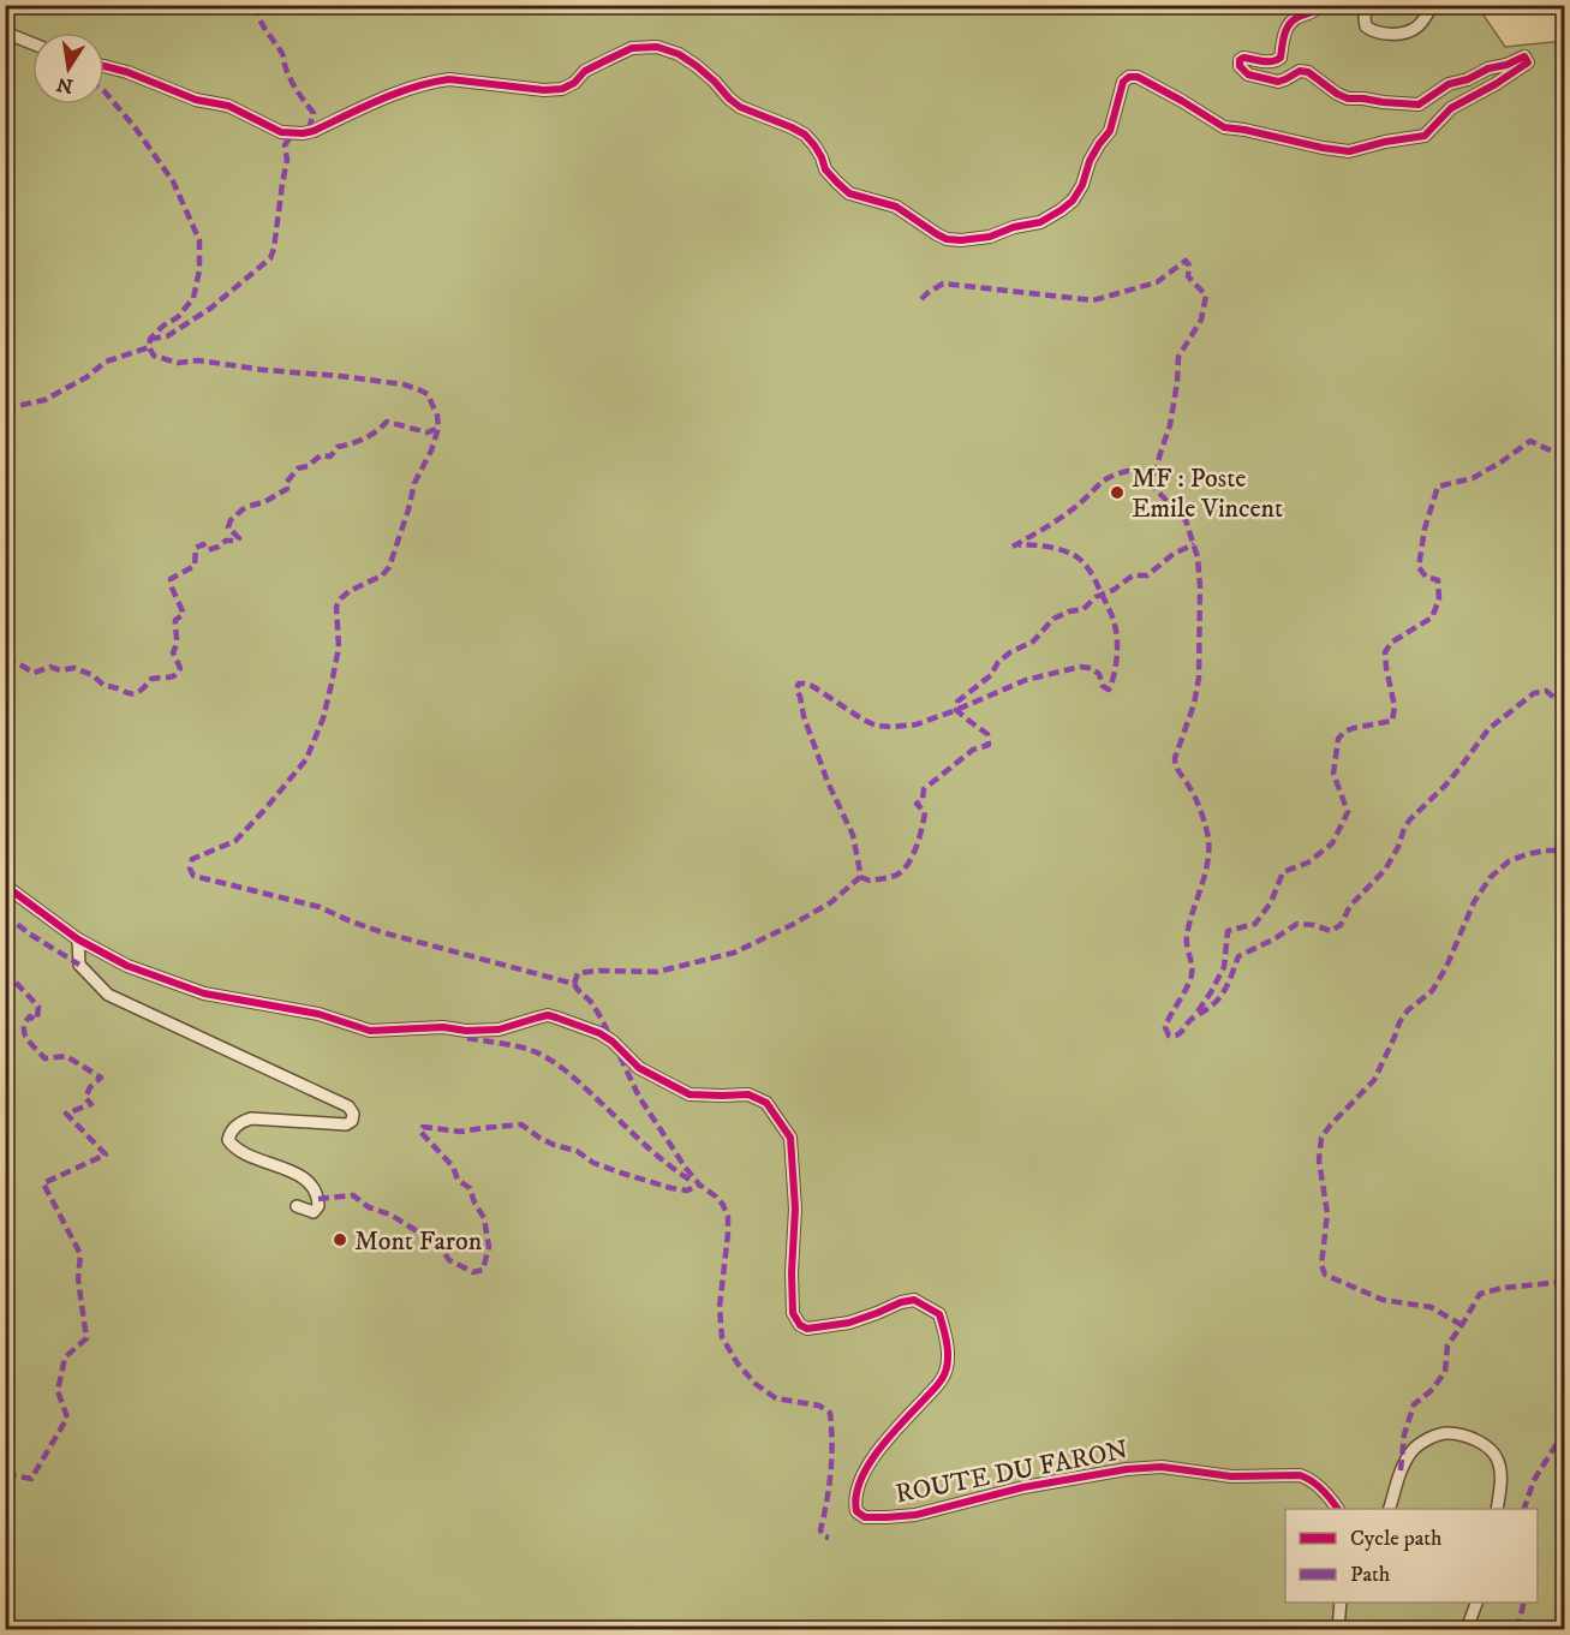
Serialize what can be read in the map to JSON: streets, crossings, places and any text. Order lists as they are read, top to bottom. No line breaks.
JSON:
{"streets":{"street":["ROUTE DU FARON"]},"places":["MF : Poste Emile Vincent","Mont Faron"],"legend":["Cycle path","Path"],"north":"bottom"}
